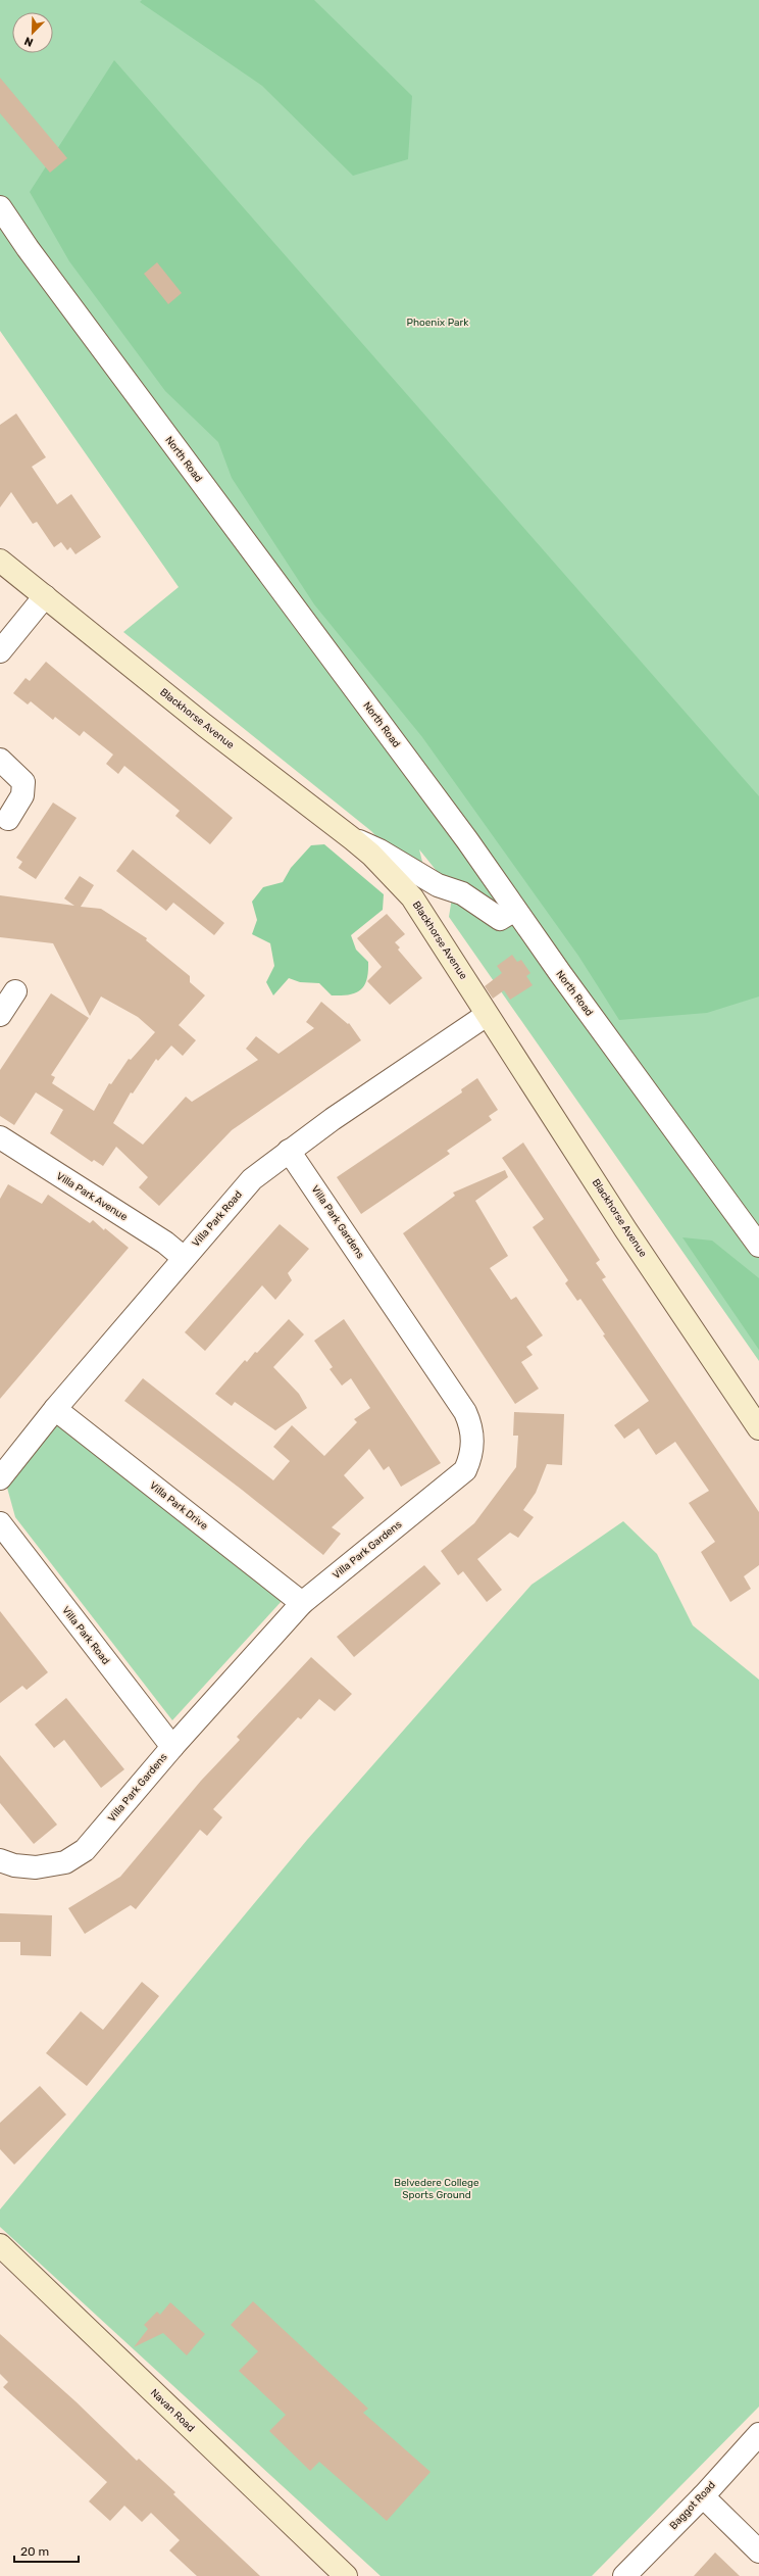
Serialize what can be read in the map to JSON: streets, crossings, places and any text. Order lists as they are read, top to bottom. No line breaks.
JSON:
{"streets":{"main road":["Blackhorse Avenue","Navan Road"],"street":["North Road","Villa Park Avenue","Villa Park Road","Villa Park Gardens","Villa Park Drive","Baggot Road"]},"crossings":[["Blackhorse Avenue","Villa Park Road"],["Villa Park Avenue","Villa Park Road"],["Villa Park Road","Villa Park Gardens"],["Villa Park Road","Villa Park Drive"],["Villa Park Gardens","Villa Park Drive"]],"parks":["Phoenix Park","Belvedere College Sports Ground"],"scale_bar":"20 m","north":"bottom left"}
